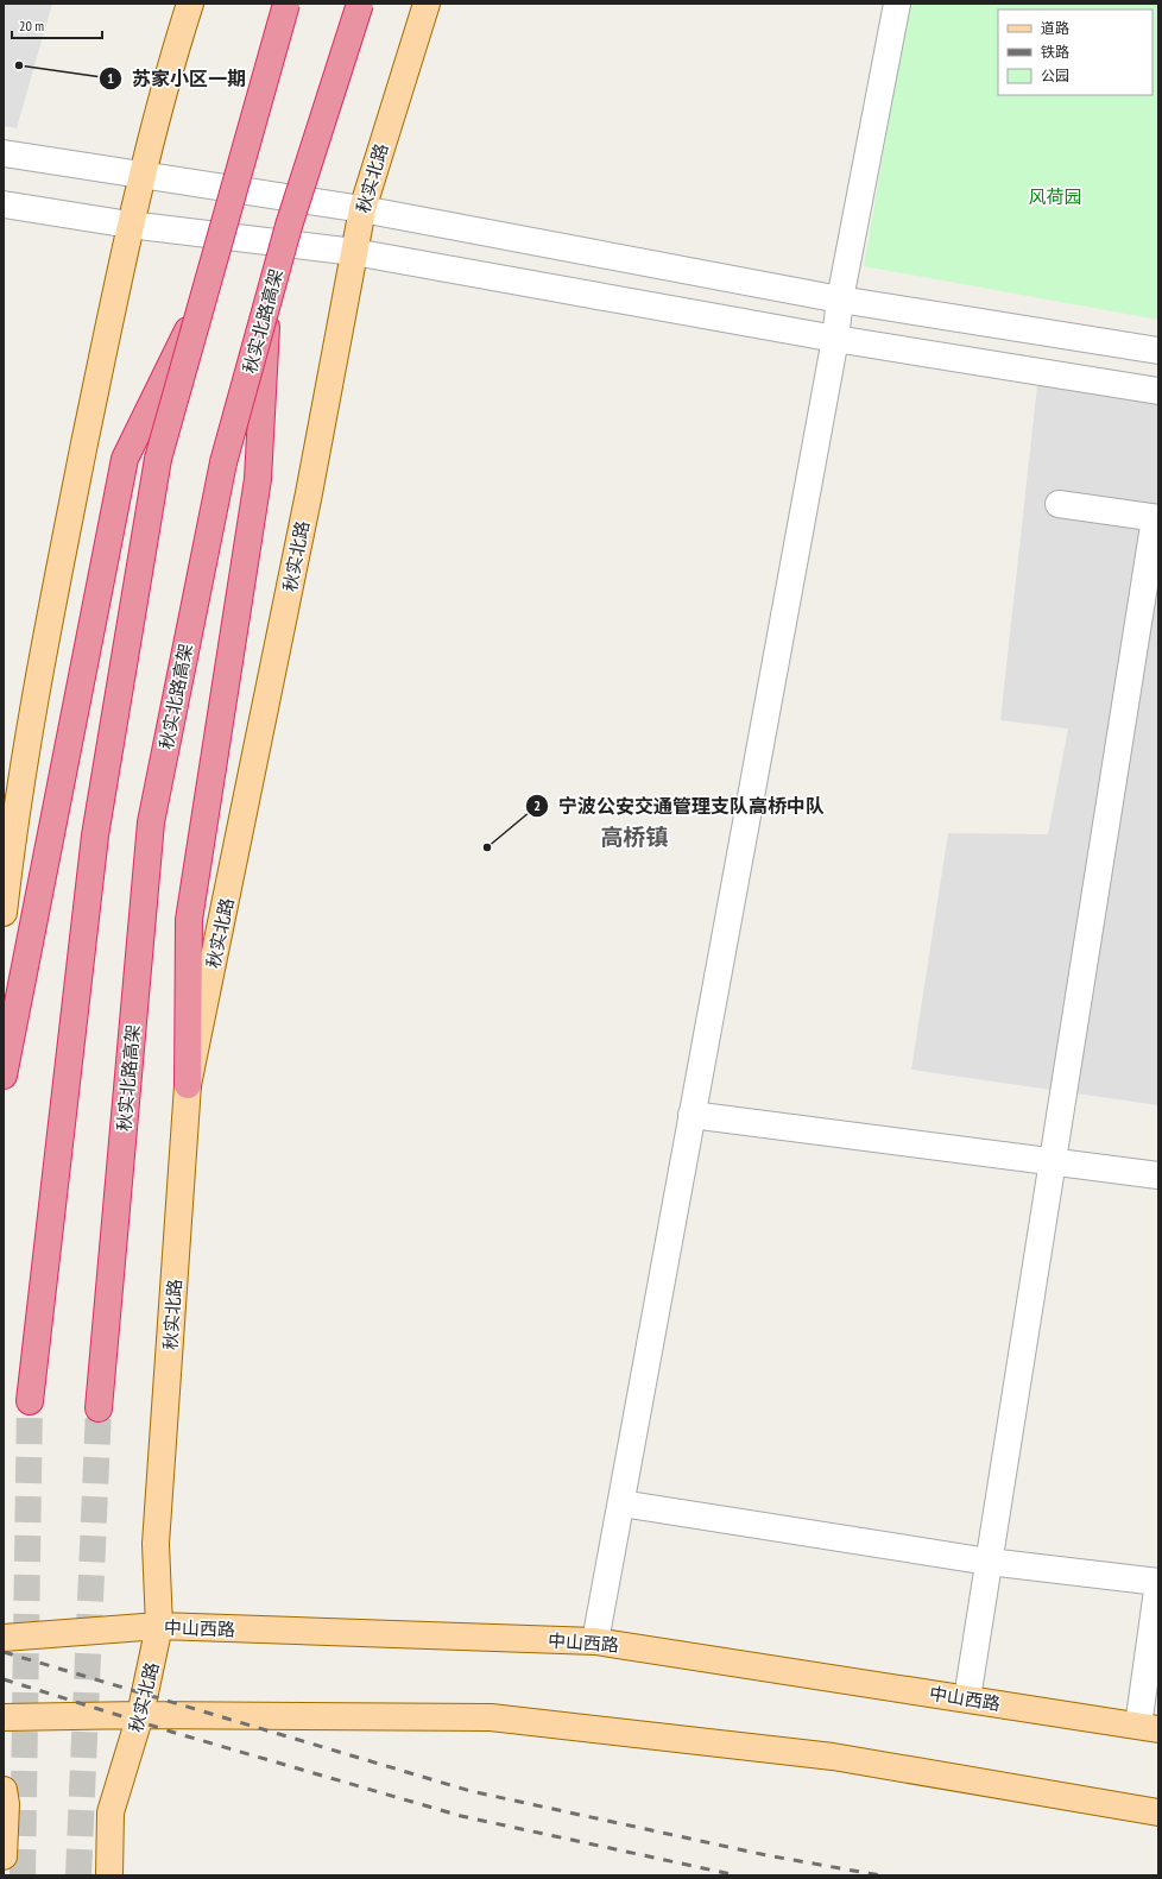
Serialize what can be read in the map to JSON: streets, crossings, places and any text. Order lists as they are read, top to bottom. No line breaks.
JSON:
{"streets":{"highway":["秋实北路高架"],"main road":["秋实北路","中山西路"]},"crossings":[["秋实北路","中山西路"]],"districts":["高桥镇"],"parks":["风荷园"],"places":["苏家小区一期","宁波公安交通管理支队高桥中队"],"legend":["道路","铁路","公园"],"scale_bar":"20 m"}
